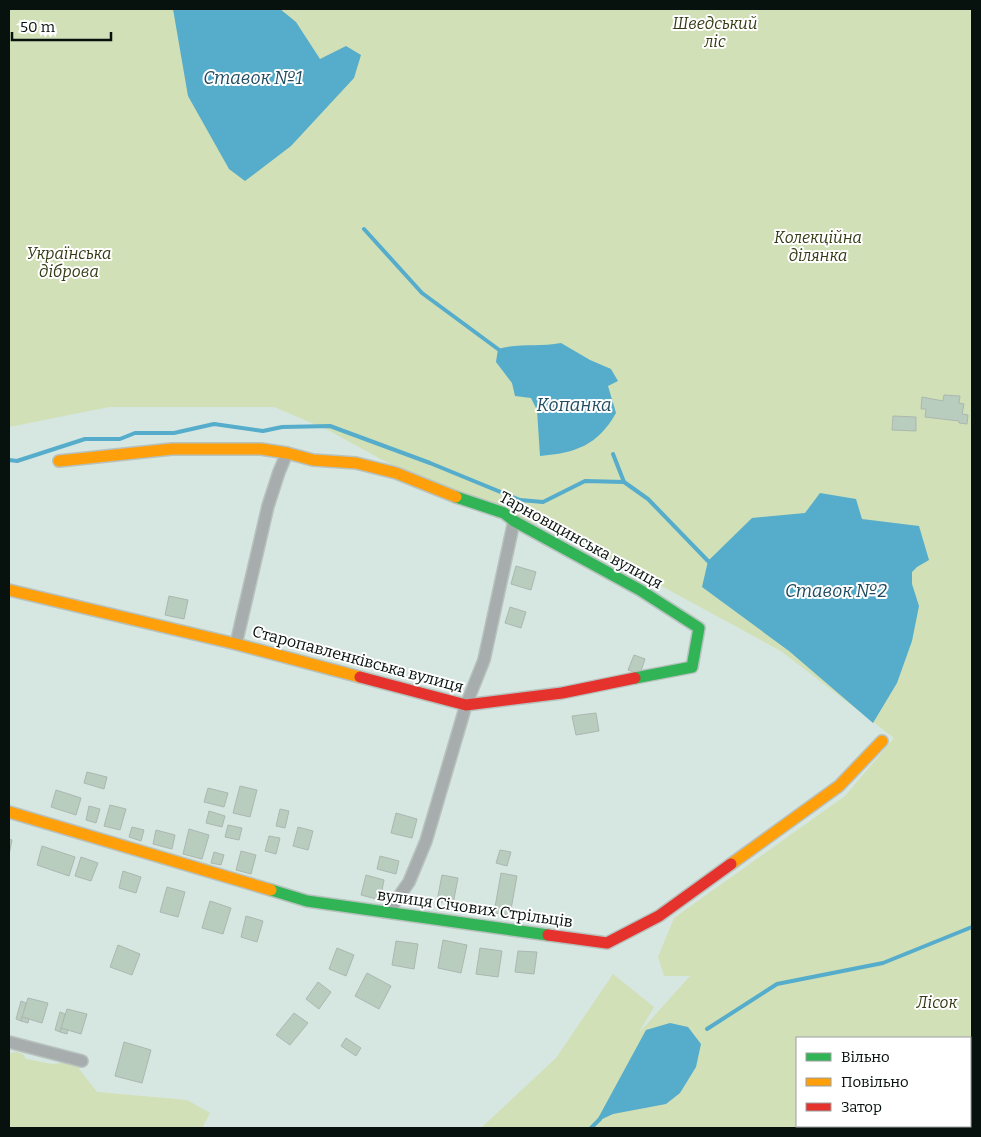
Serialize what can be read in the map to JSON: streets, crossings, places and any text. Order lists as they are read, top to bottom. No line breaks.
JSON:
{"streets":{"street":["Тарновщинська вулиця","Старопавленківська вулиця","вулиця Січових Стрільців"]},"crossings":[["Тарновщинська вулиця","Старопавленківська вулиця"]],"water":["Ставок №1","Копанка","Ставок №2"],"parks":["Шведський ліс","Колекційна ділянка","Українська діброва","Лісок"],"legend":["Вільно","Повільно","Затор"],"scale_bar":"50 m"}
